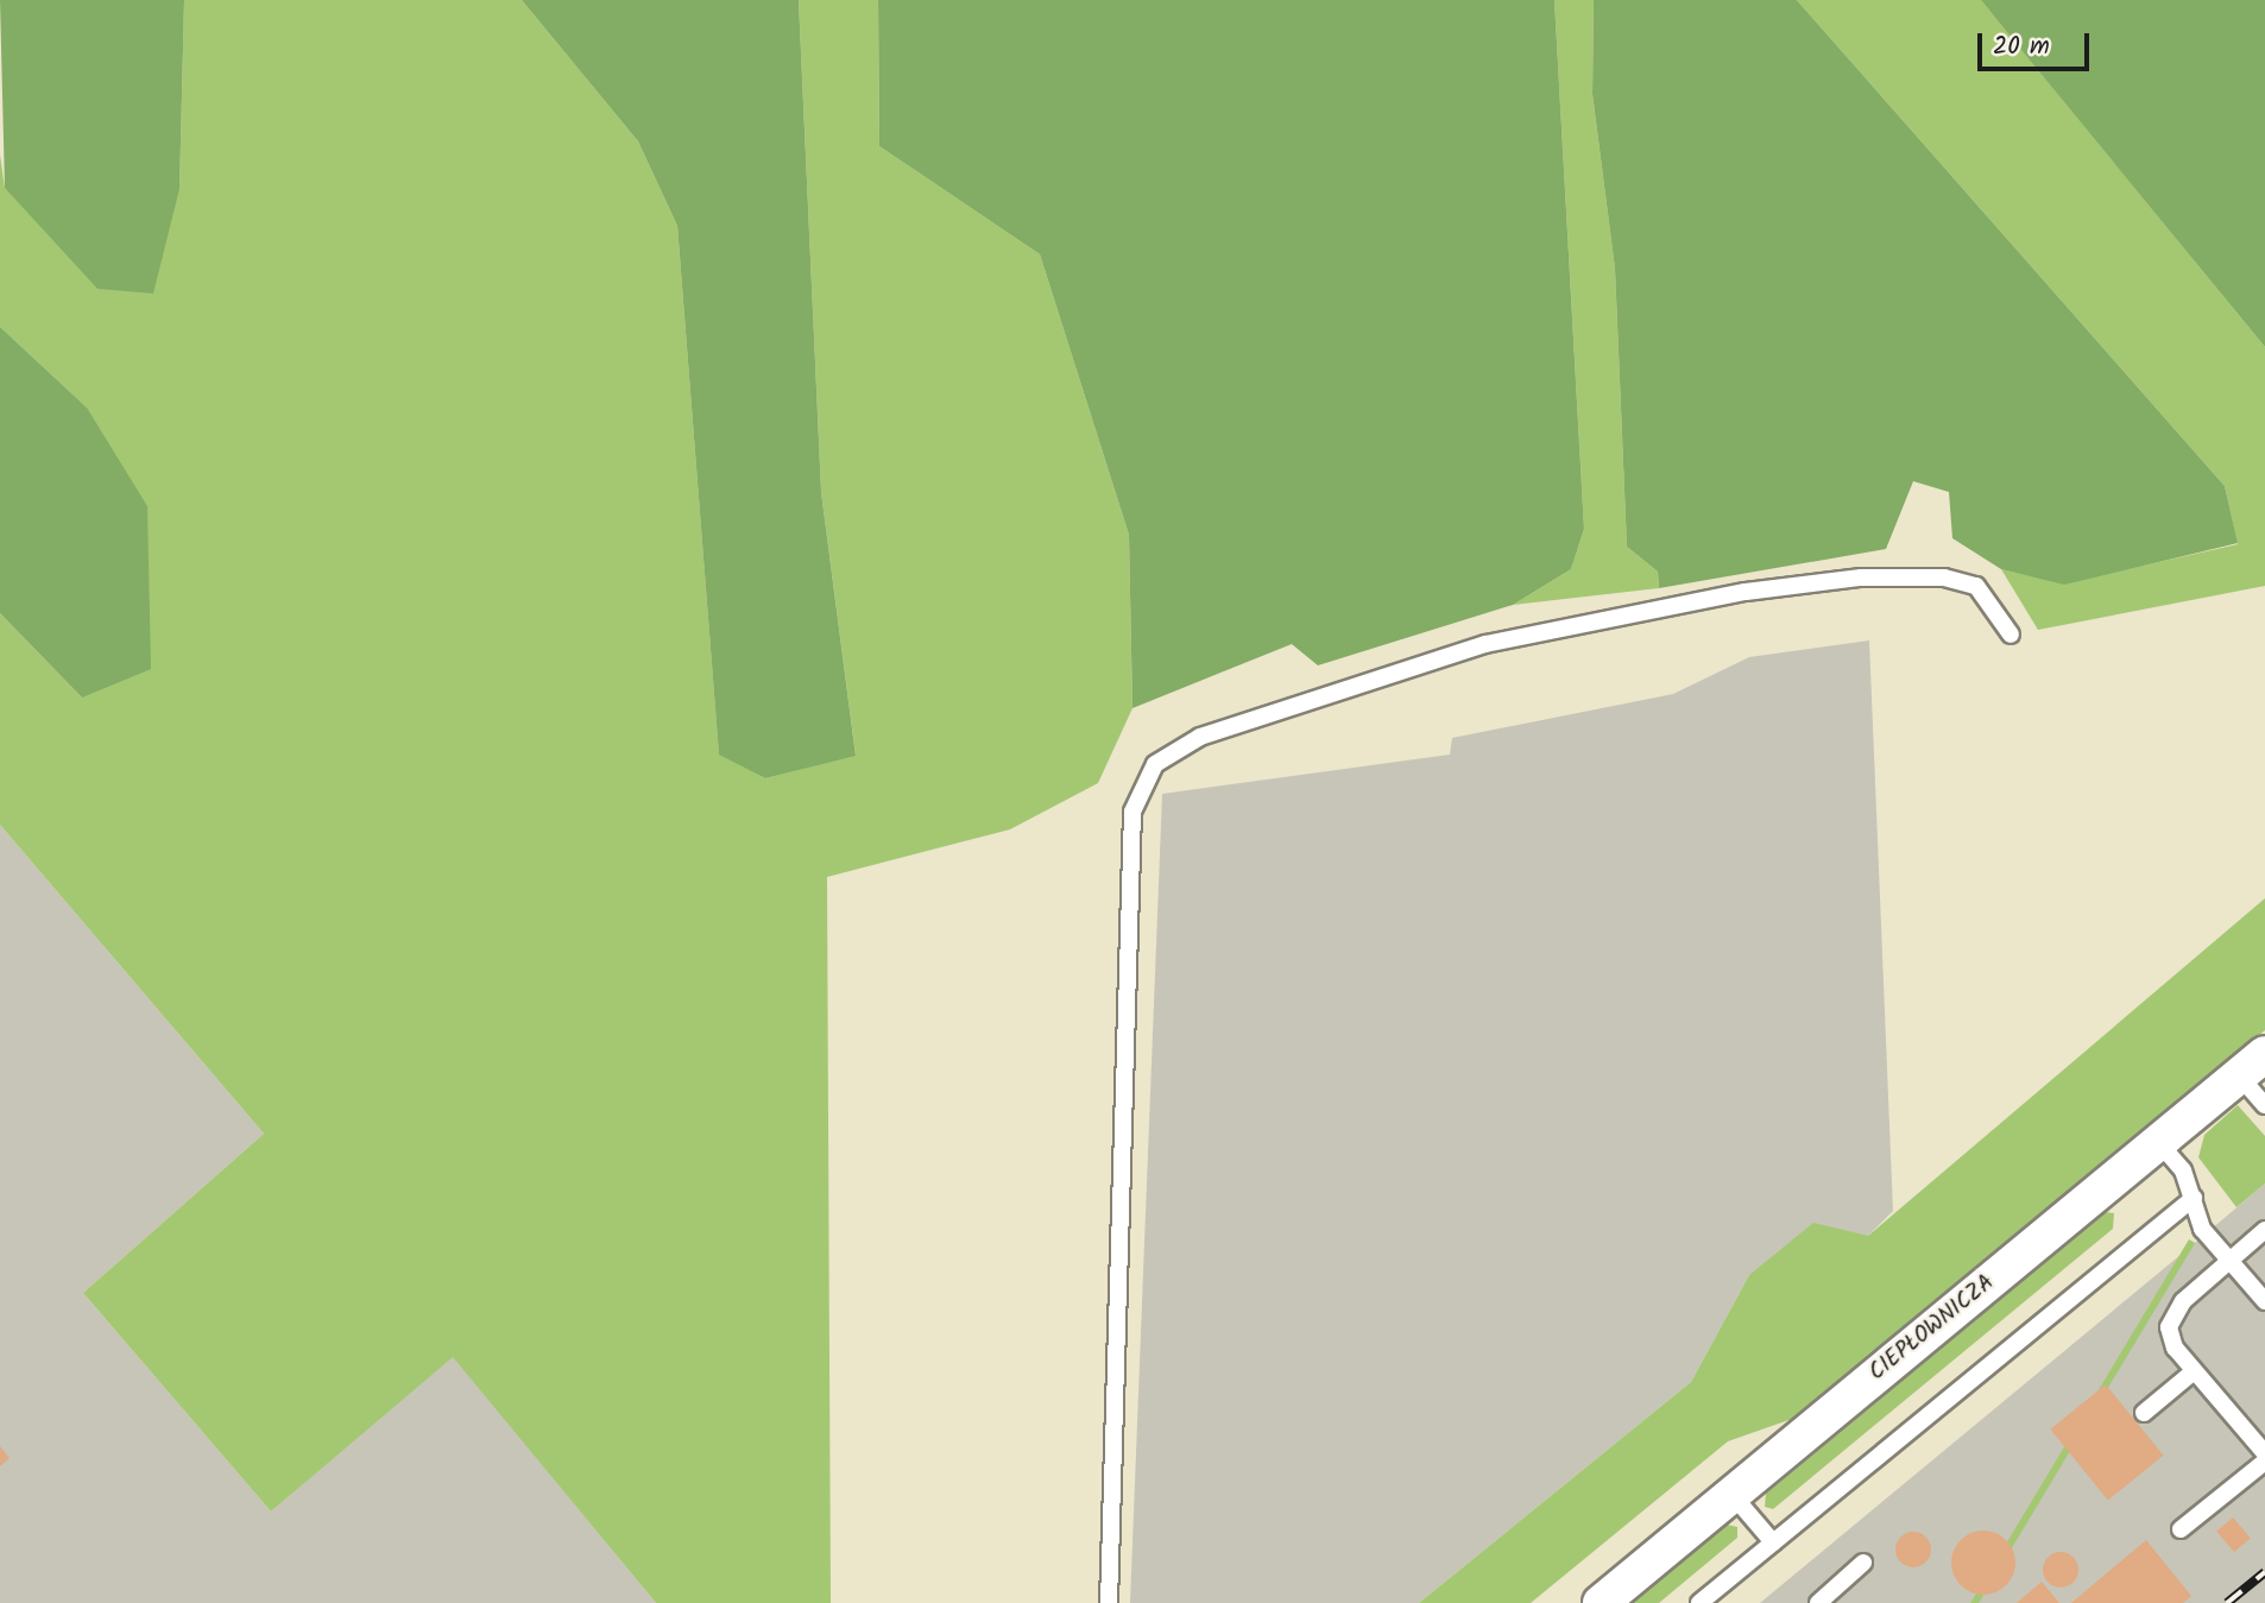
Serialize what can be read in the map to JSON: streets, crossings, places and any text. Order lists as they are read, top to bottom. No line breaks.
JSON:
{"streets":{"street":["CIEPŁOWNICZA"]},"scale_bar":"20 m"}
